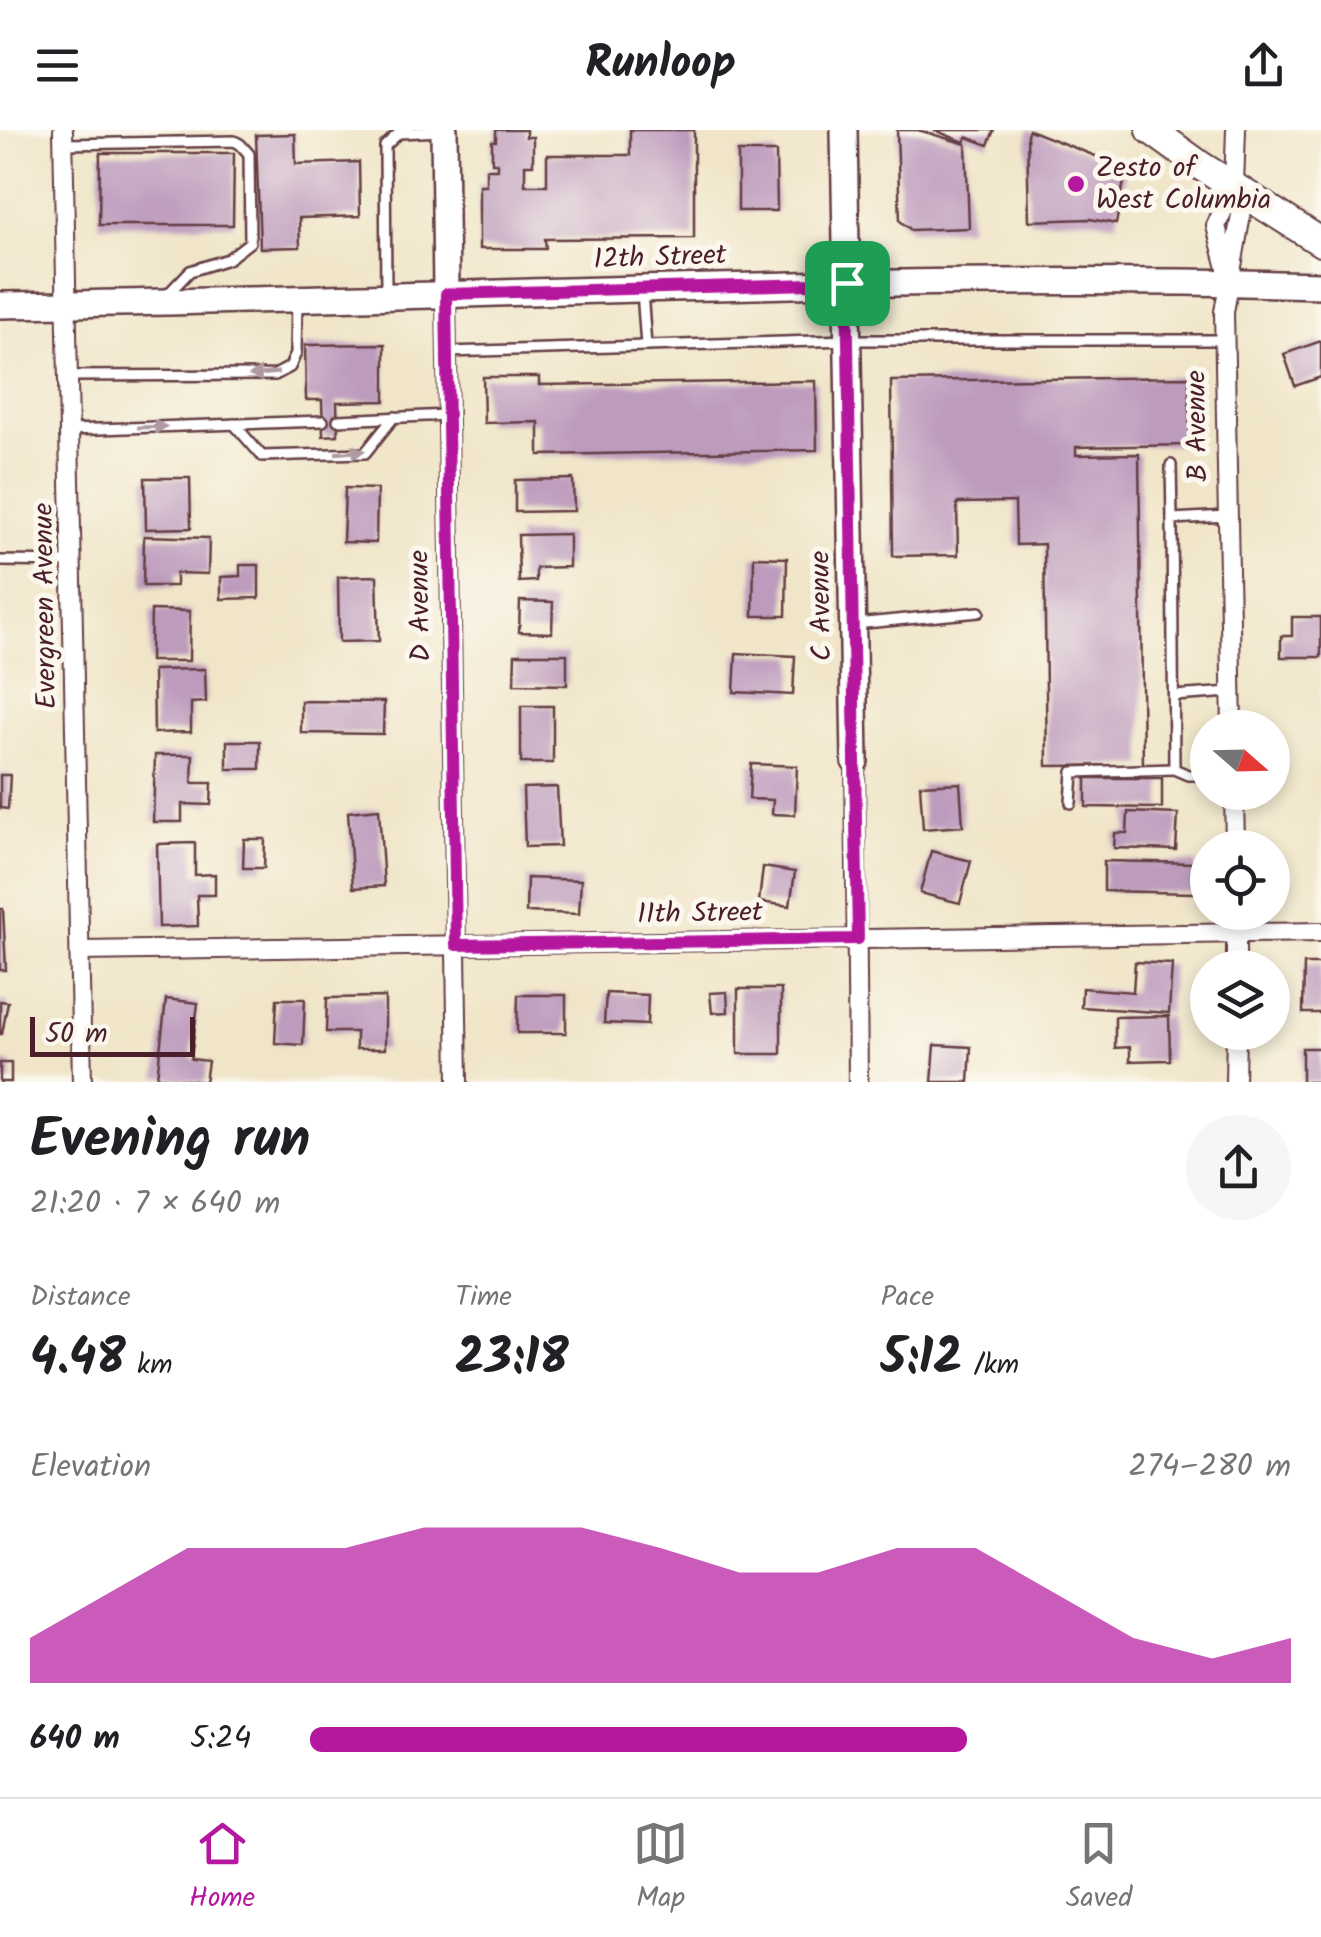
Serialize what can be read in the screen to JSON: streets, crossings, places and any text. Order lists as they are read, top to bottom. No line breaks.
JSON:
{"streets":{"main road":["12th Street","D Avenue","C Avenue"],"street":["B Avenue","Evergreen Avenue","11th Street"]},"crossings":[["12th Street","B Avenue"],["12th Street","Evergreen Avenue"],["12th Street","D Avenue"],["12th Street","C Avenue"],["Evergreen Avenue","11th Street"],["D Avenue","11th Street"],["C Avenue","11th Street"]],"places":["Zesto of West Columbia"],"scale_bar":"50 m","north":"right","page":{"header":"Runloop","scale":"50 m","heading":["Evening run","21:20 · 7 × 640 m"],"stats":[["Distance","4.48 km"],["Time","23:18"],["Pace","5:12 /km"]],"chart":["Elevation","274–280 m"],"list":[{"name":"640 m","note":"5:24"}],"tabs":["Home","Map","Saved"]}}
